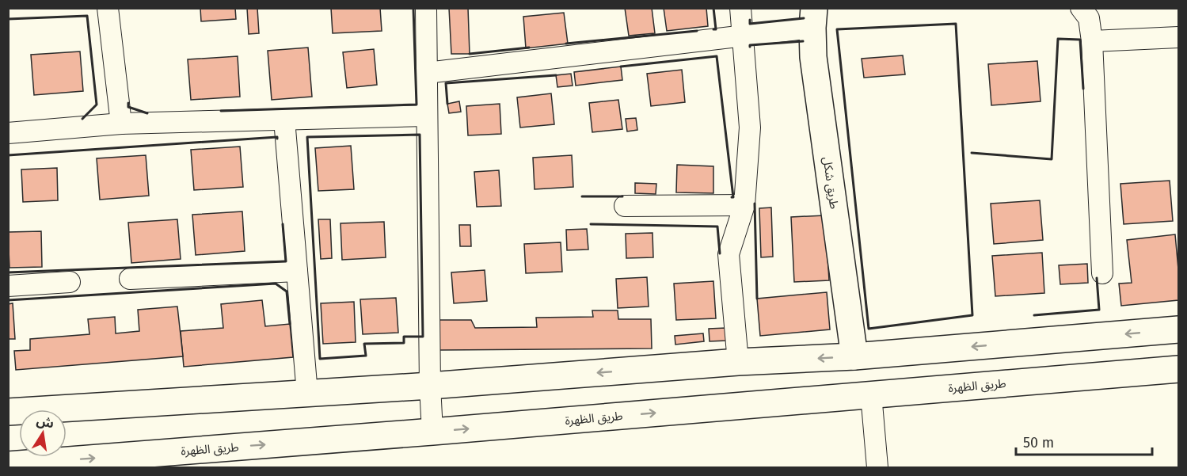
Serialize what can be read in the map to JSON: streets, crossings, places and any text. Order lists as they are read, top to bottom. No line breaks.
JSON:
{"streets":{"main road":["طريق شكل","طريق الظهرة"]},"scale_bar":"50 m","north":"top"}
